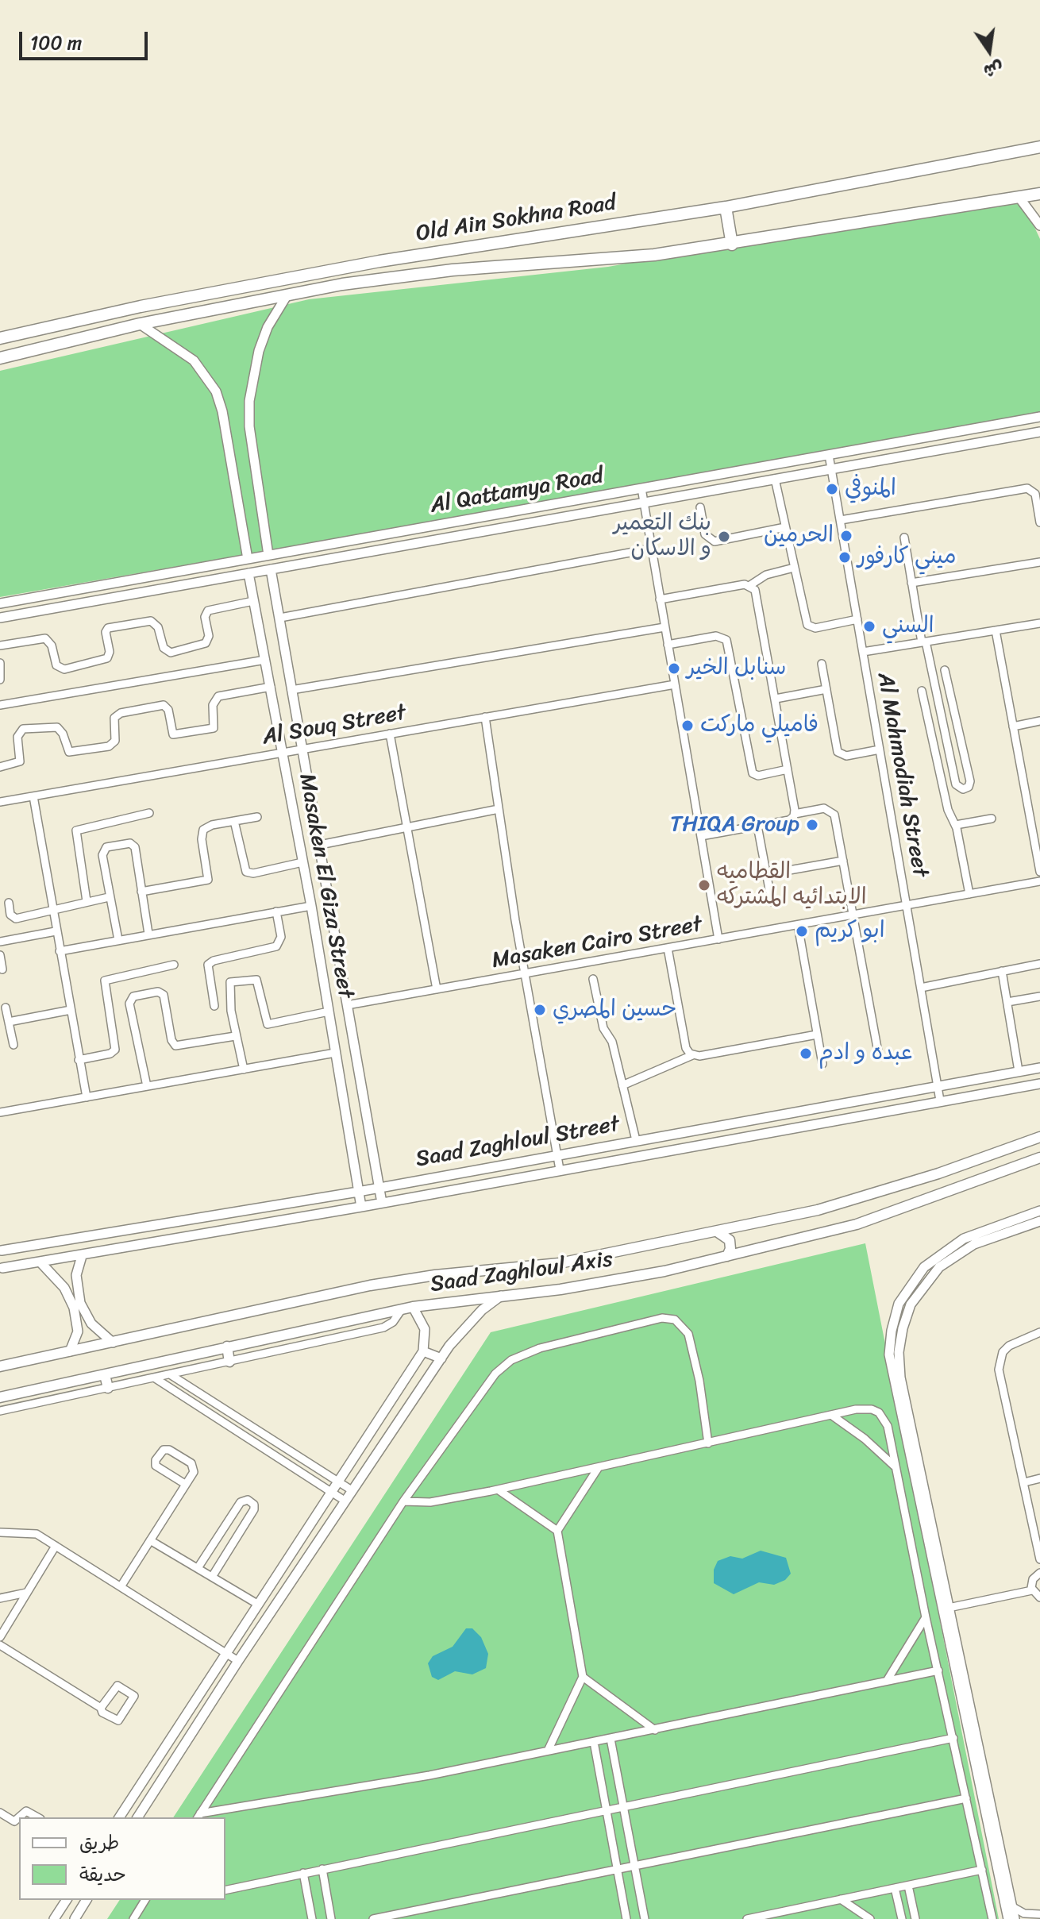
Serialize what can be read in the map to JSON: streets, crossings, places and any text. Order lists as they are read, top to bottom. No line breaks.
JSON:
{"streets":{"main road":["Old Ain Sokhna Road","Saad Zaghloul Axis"],"street":["Al Qattamya Road","Al Souq Street","Al Mahmodiah Street","Masaken El Giza Street","Masaken Cairo Street","Saad Zaghloul Street"]},"crossings":[["Al Qattamya Road","Al Mahmodiah Street"],["Al Qattamya Road","Masaken El Giza Street"],["Al Souq Street","Masaken El Giza Street"],["Al Mahmodiah Street","Masaken Cairo Street"],["Al Mahmodiah Street","Saad Zaghloul Street"],["Masaken El Giza Street","Masaken Cairo Street"],["Masaken El Giza Street","Saad Zaghloul Street"]],"places":["المنوفي","الحرمين","بنك التعمير و الاسكان","ميني كارفور","السني","سنابل الخير","فاميلي ماركت","THIQA Group","القطاميه الابتدائيه المشتركه","ابو كريم","حسين المصري","عبده و ادم"],"legend":["طريق","حديقة"],"scale_bar":"100 m","north":"bottom"}
